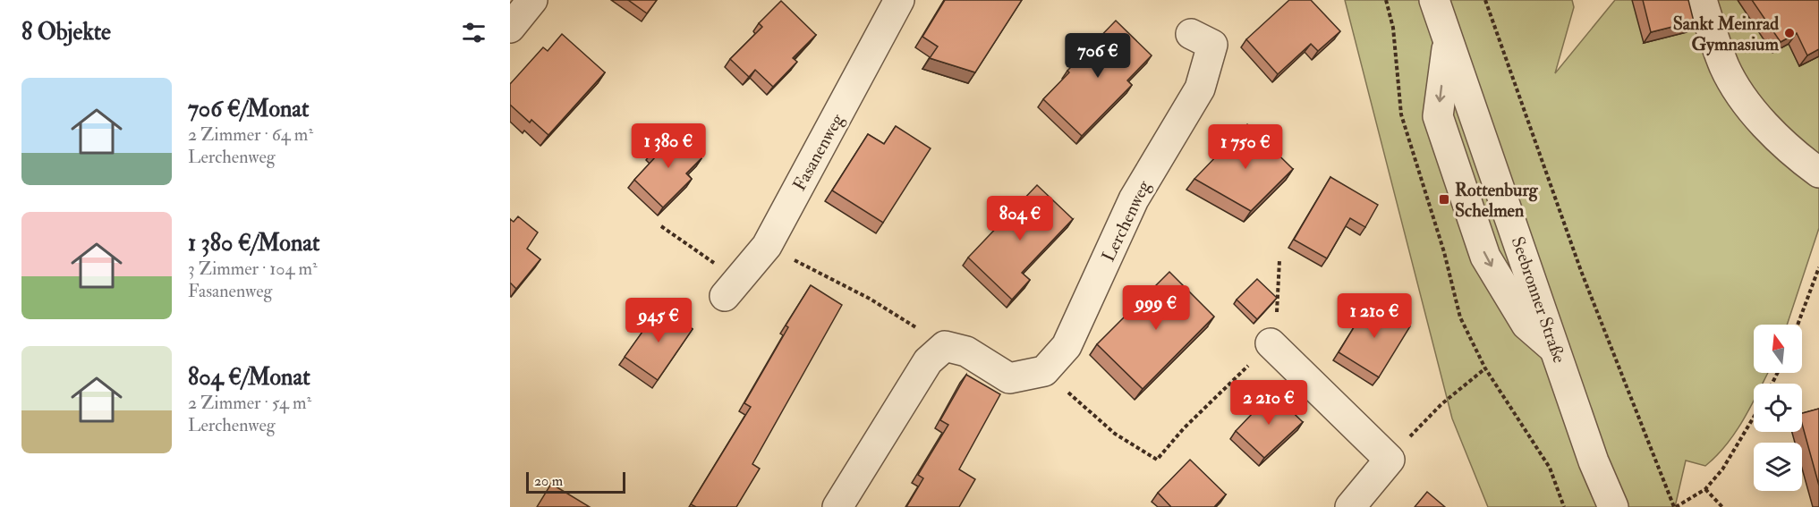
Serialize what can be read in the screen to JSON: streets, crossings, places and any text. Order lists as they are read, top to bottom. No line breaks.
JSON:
{"streets":{"street":["Fasanenweg","Lerchenweg","Seebronner Straße"]},"places":{"other":["Sankt Meinrad Gymnasium"],"transit":["Rottenburg Schelmen"]},"scale_bar":"20 m","north":"top","page":{"heading":"8 Objekte","price":["706 €","1 380 €","1 750 €","804 €","999 €","1 210 €","945 €","2 210 €"],"list":[{"name":"706 €/Monat","note":"2 Zimmer · 64 m² · Lerchenweg"},{"name":"1 380 €/Monat","note":"3 Zimmer · 104 m² · Fasanenweg"},{"name":"804 €/Monat","note":"2 Zimmer · 54 m² · Lerchenweg"}],"scale":"20 m"}}
